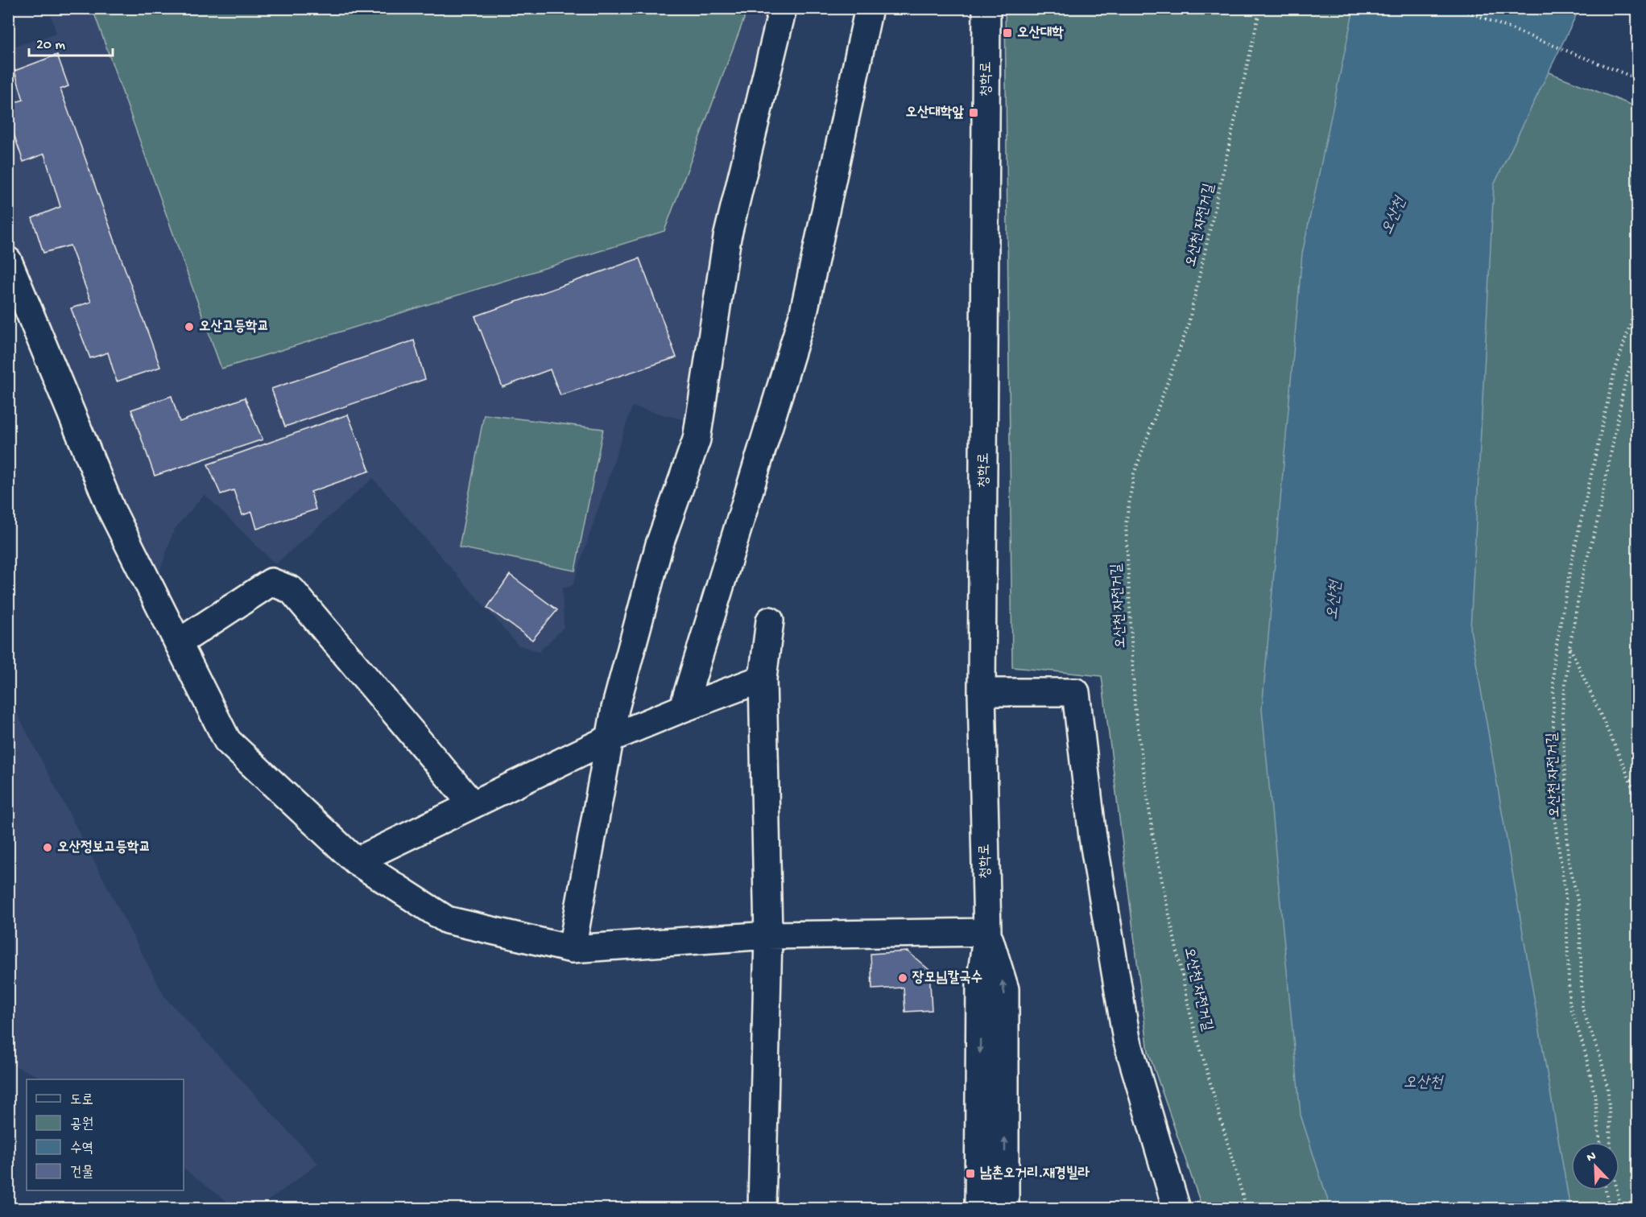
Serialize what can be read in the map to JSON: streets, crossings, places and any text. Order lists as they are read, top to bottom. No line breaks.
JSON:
{"streets":{"street":["청학로"],"path":["오산천 자전거길"]},"water":["오산천"],"places":{"transit":["오산대학","오산대학앞","남촌오거리.재경빌라"],"other":["오산고등학교","오산정보고등학교","장모님칼국수"]},"legend":["도로","공원","수역","건물"],"scale_bar":"20 m","north":"top left"}
